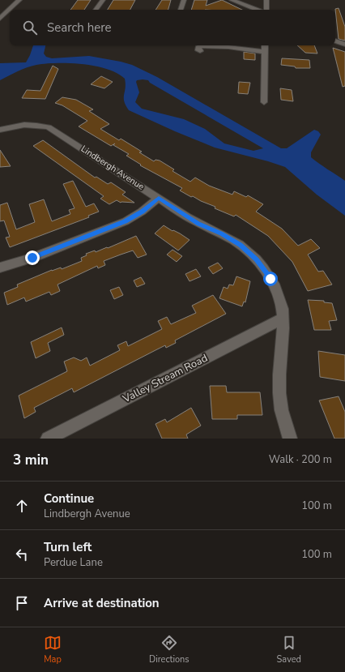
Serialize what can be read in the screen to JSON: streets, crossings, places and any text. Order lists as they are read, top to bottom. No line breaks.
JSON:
{"streets":{"street":["Lindbergh Avenue","Valley Stream Road"]},"crossings":[["Lindbergh Avenue","Valley Stream Road"]],"page":{"search":"Search here","heading":["3 min","Walk · 200 m"],"list":[["Continue","Lindbergh Avenue","100 m"],["Turn left","Perdue Lane","100 m"],"Arrive at destination"],"nav":["Map","Directions","Saved"]}}
